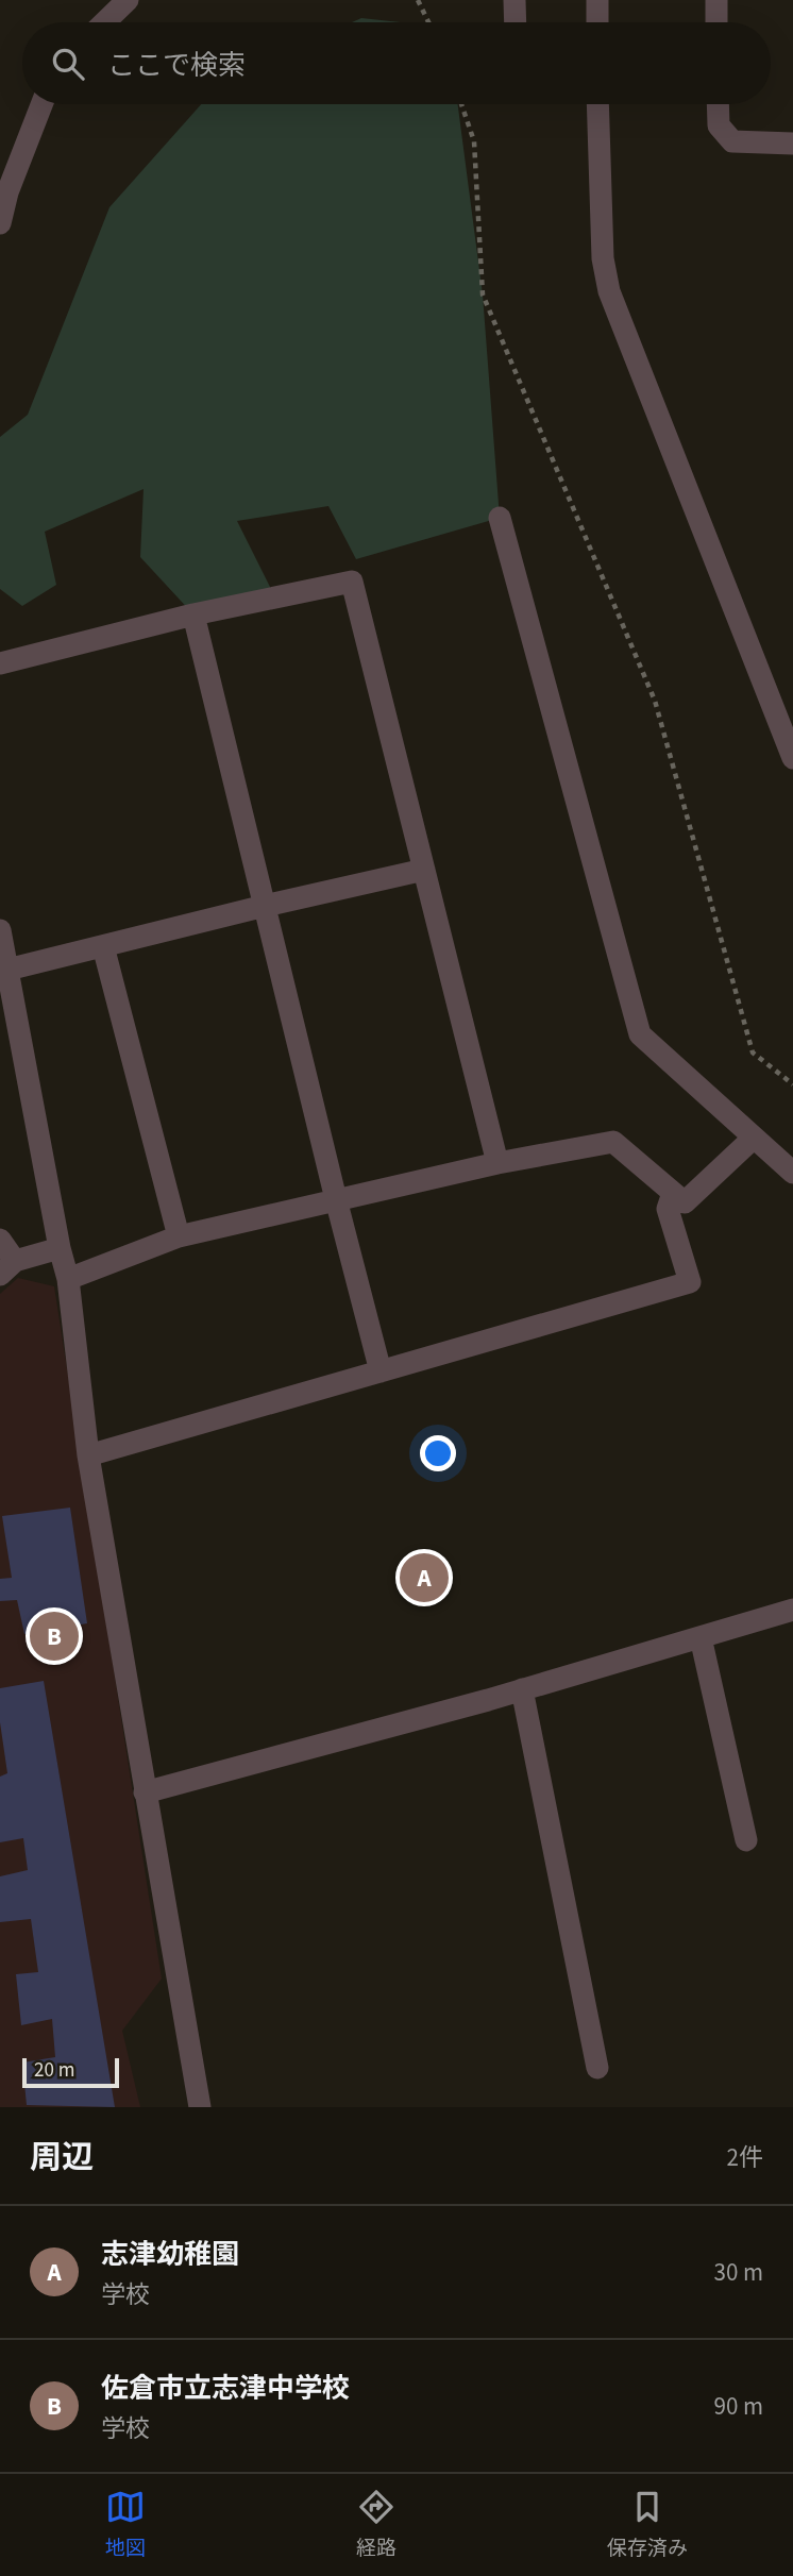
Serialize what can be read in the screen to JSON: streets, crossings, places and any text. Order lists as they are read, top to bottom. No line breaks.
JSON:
{"scale_bar":"20 m","page":{"search":"ここで検索","pins":["A","B"],"scale":"20 m","heading":["周辺","2件"],"list":[{"mark":"A","name":"志津幼稚園","note":"学校","value":"30 m"},{"mark":"B","name":"佐倉市立志津中学校","note":"学校","value":"90 m"}],"nav":["地図","経路","保存済み"]}}
